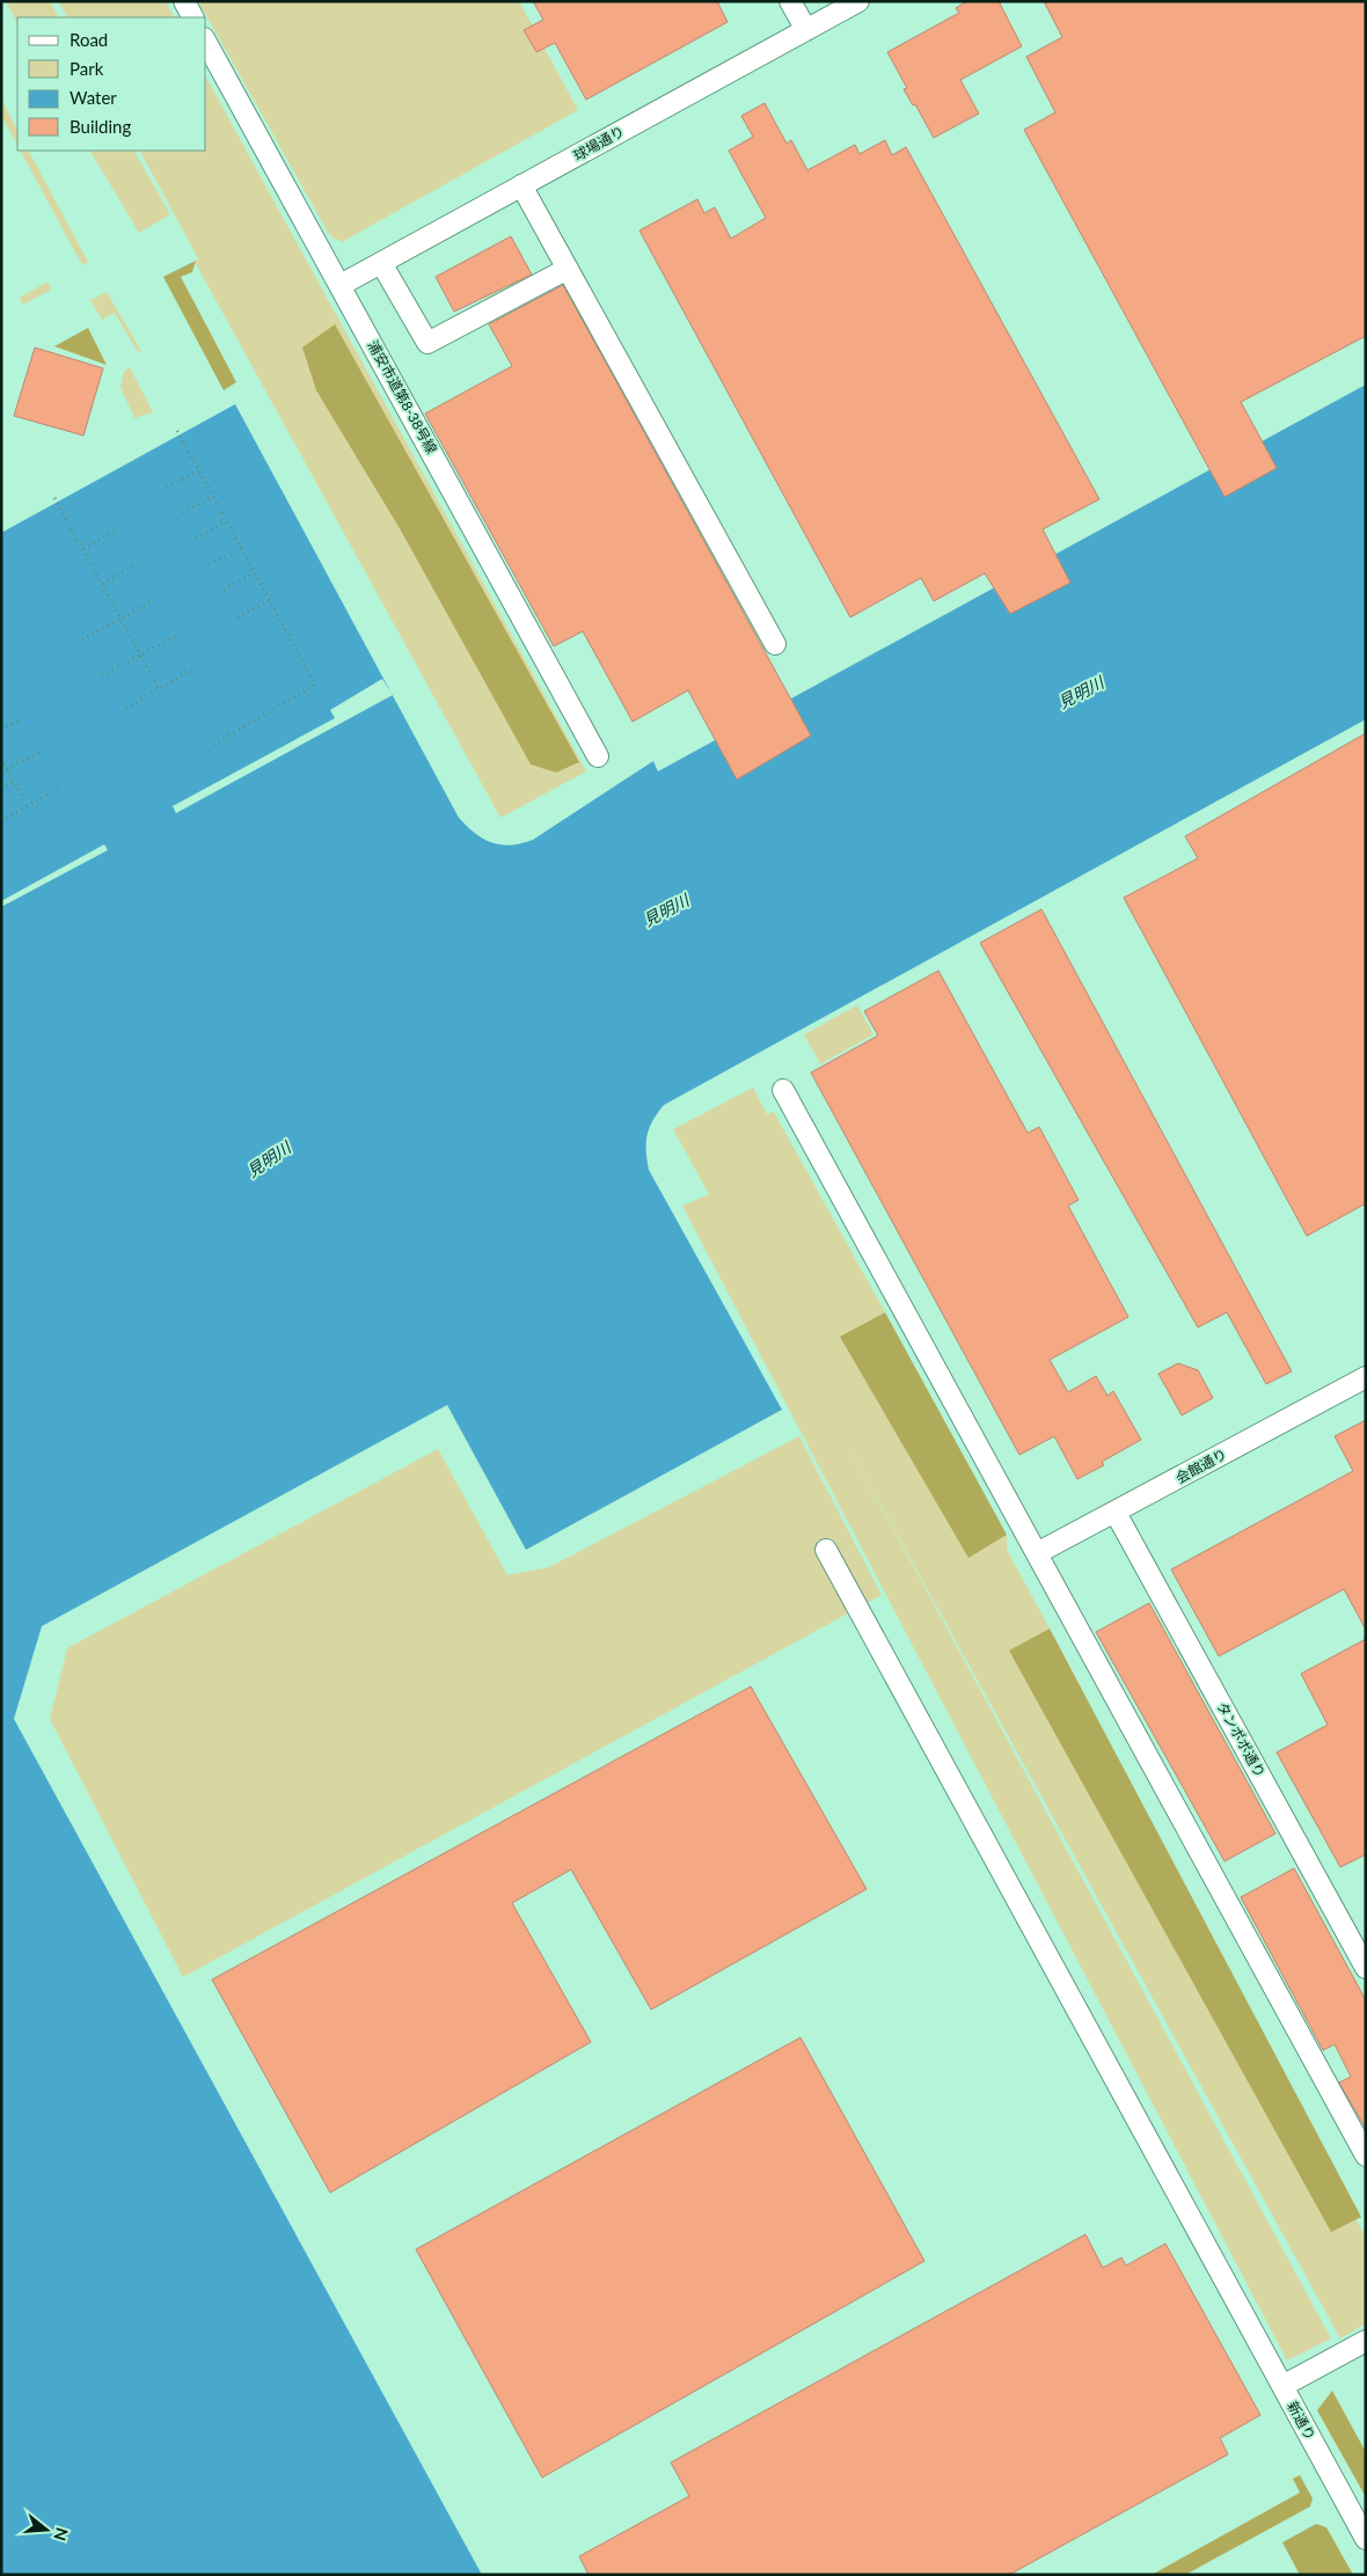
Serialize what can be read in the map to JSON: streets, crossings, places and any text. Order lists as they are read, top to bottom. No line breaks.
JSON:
{"streets":{"street":["球場通り","浦安市道第8-38号線","会館通り","タンポポ通り","新通り"]},"crossings":[["球場通り","浦安市道第8-38号線"],["会館通り","タンポポ通り"]],"water":["見明川"],"legend":["Road","Park","Water","Building"],"north":"right"}
